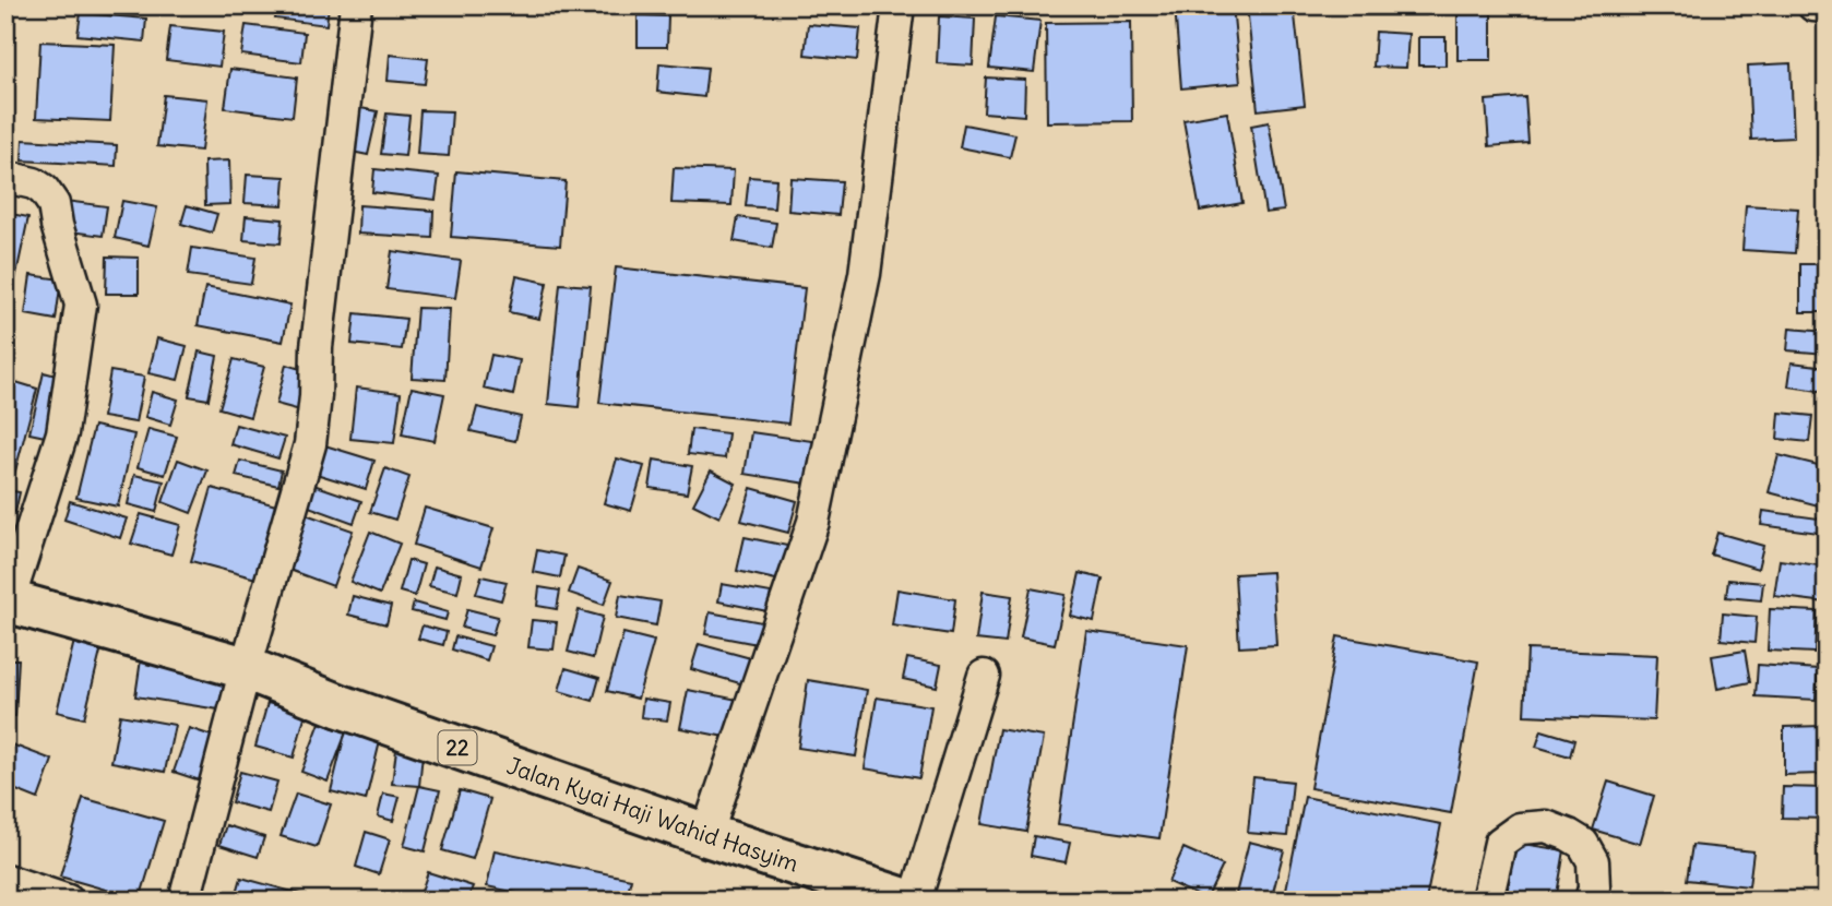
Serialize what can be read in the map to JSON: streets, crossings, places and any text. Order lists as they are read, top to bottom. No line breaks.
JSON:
{"streets":{"highway":["22","Jalan Kyai Haji Wahid Hasyim"]}}
